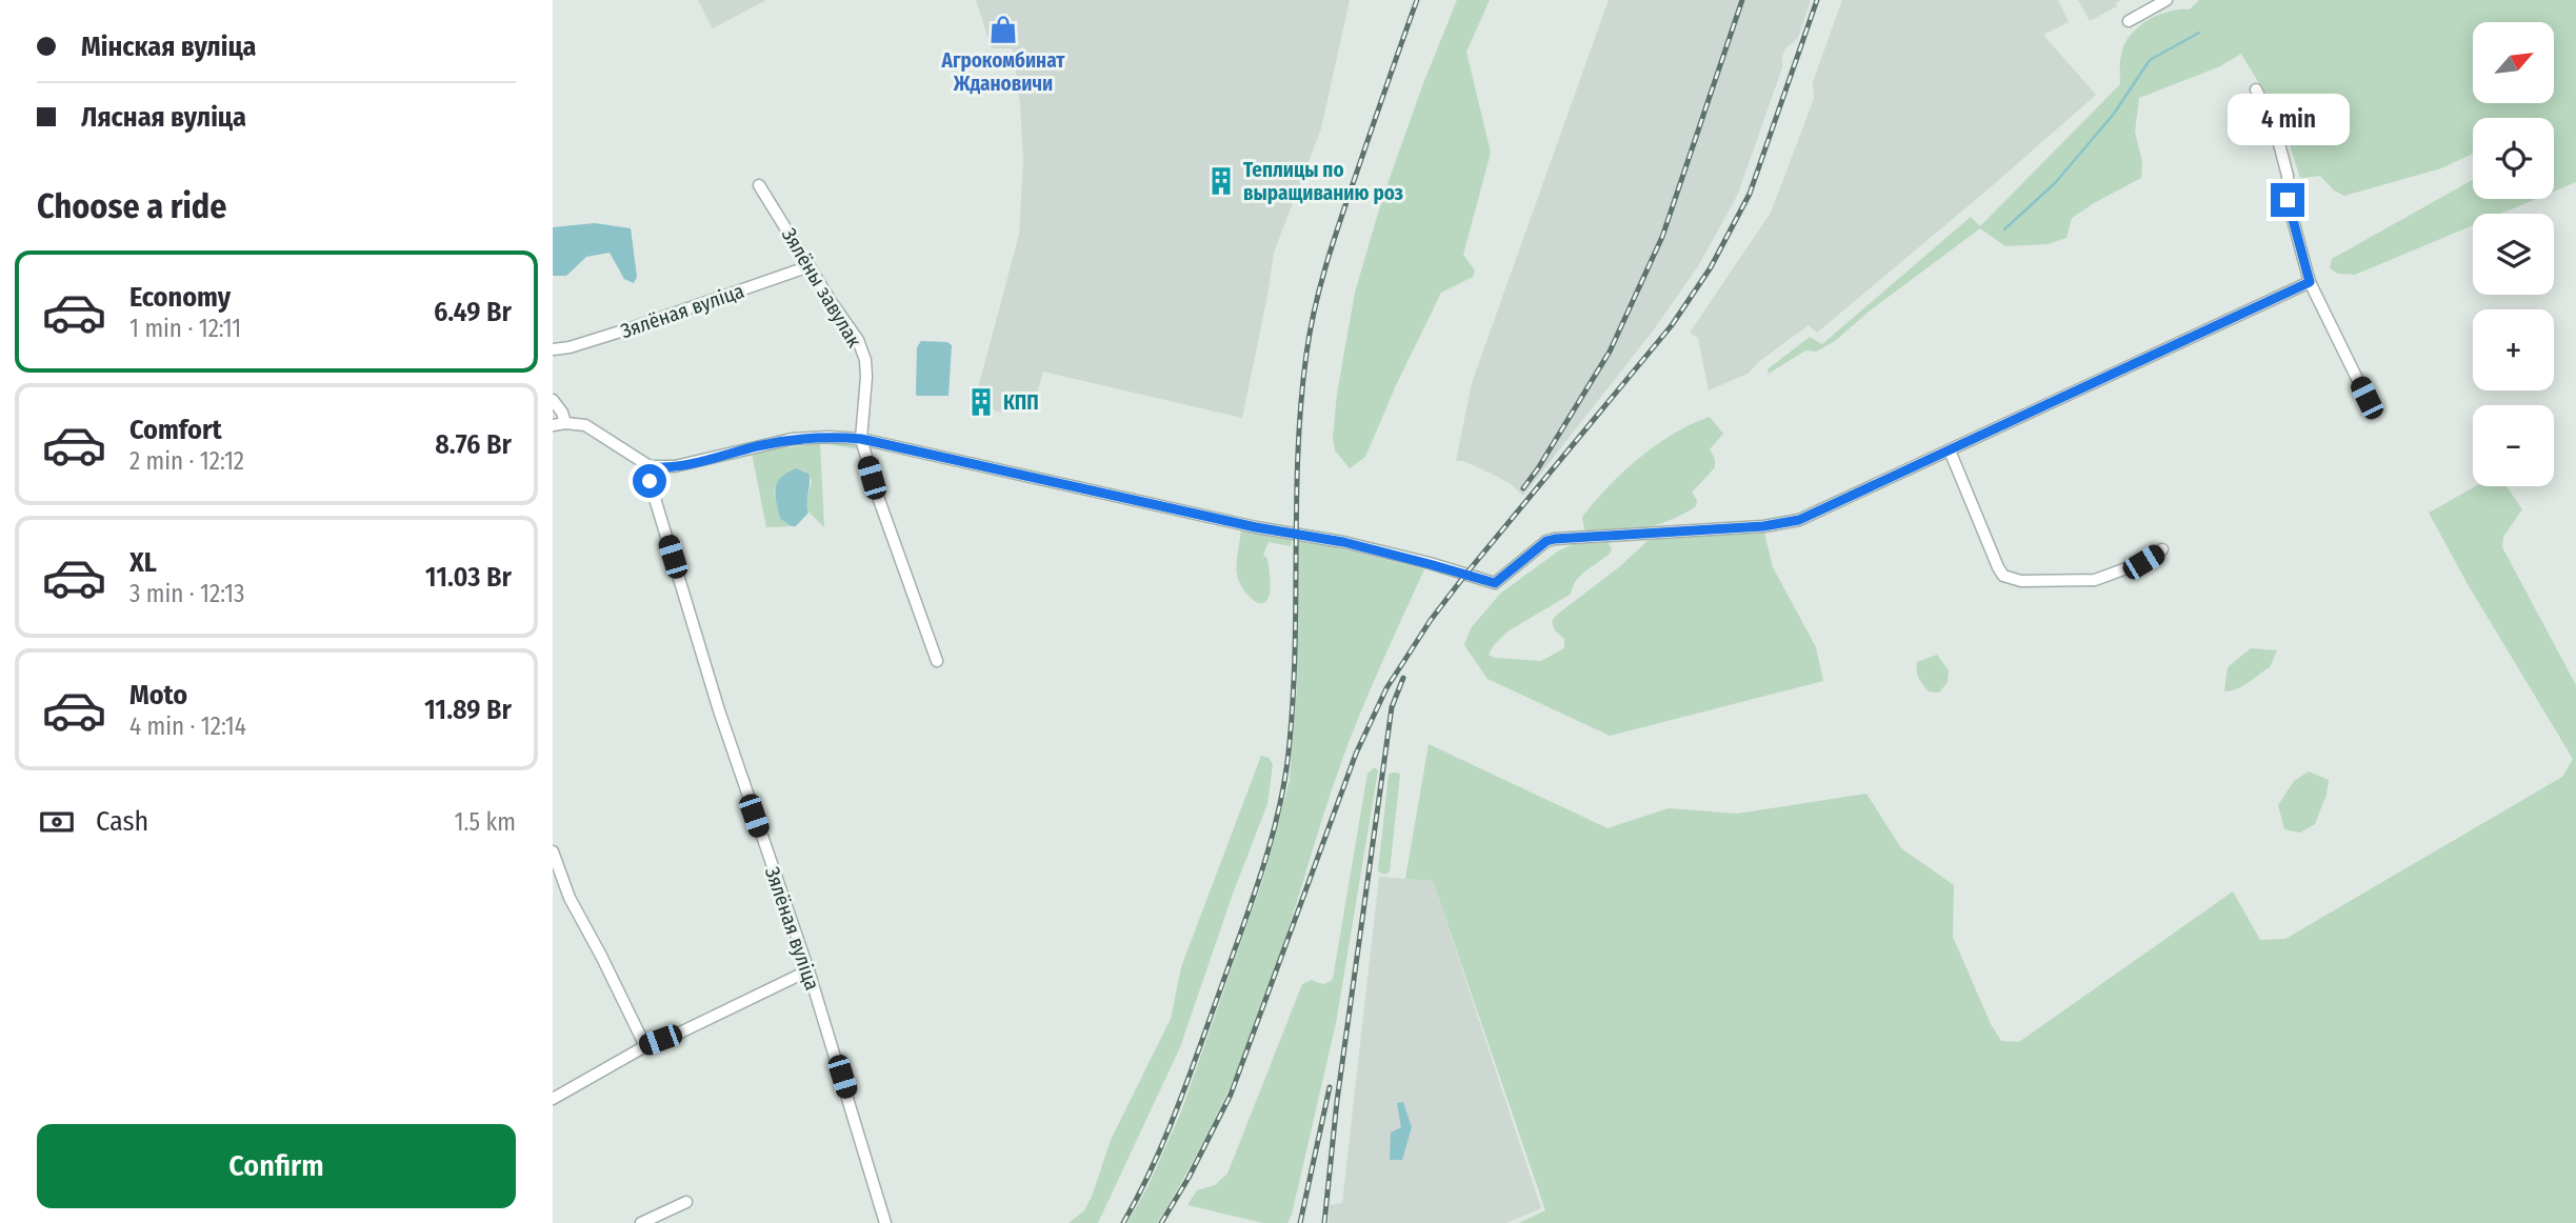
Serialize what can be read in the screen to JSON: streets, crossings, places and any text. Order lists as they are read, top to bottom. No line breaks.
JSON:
{"streets":{"street":["Зялёны завулак","Зялёная вуліца"]},"crossings":[["Зялёны завулак","Зялёная вуліца"]],"places":{"shop":["Агрокомбинат Ждановичи"],"building":["Теплицы по выращиванию роз","КПП"]},"north":"top right","page":{"banner":["Мінская вуліца","Лясная вуліца"],"map_buttons":["+","−"],"bubble":"4 min","heading":"Choose a ride","list":[{"name":"Economy","note":"1 min · 12:11","value":"6.49 Br"},{"name":"Comfort","note":"2 min · 12:12","value":"8.76 Br"},{"name":"XL","note":"3 min · 12:13","value":"11.03 Br"},{"name":"Moto","note":"4 min · 12:14","value":"11.89 Br"}],"pay":["Cash","1.5 km"],"buttons":"Confirm"}}
